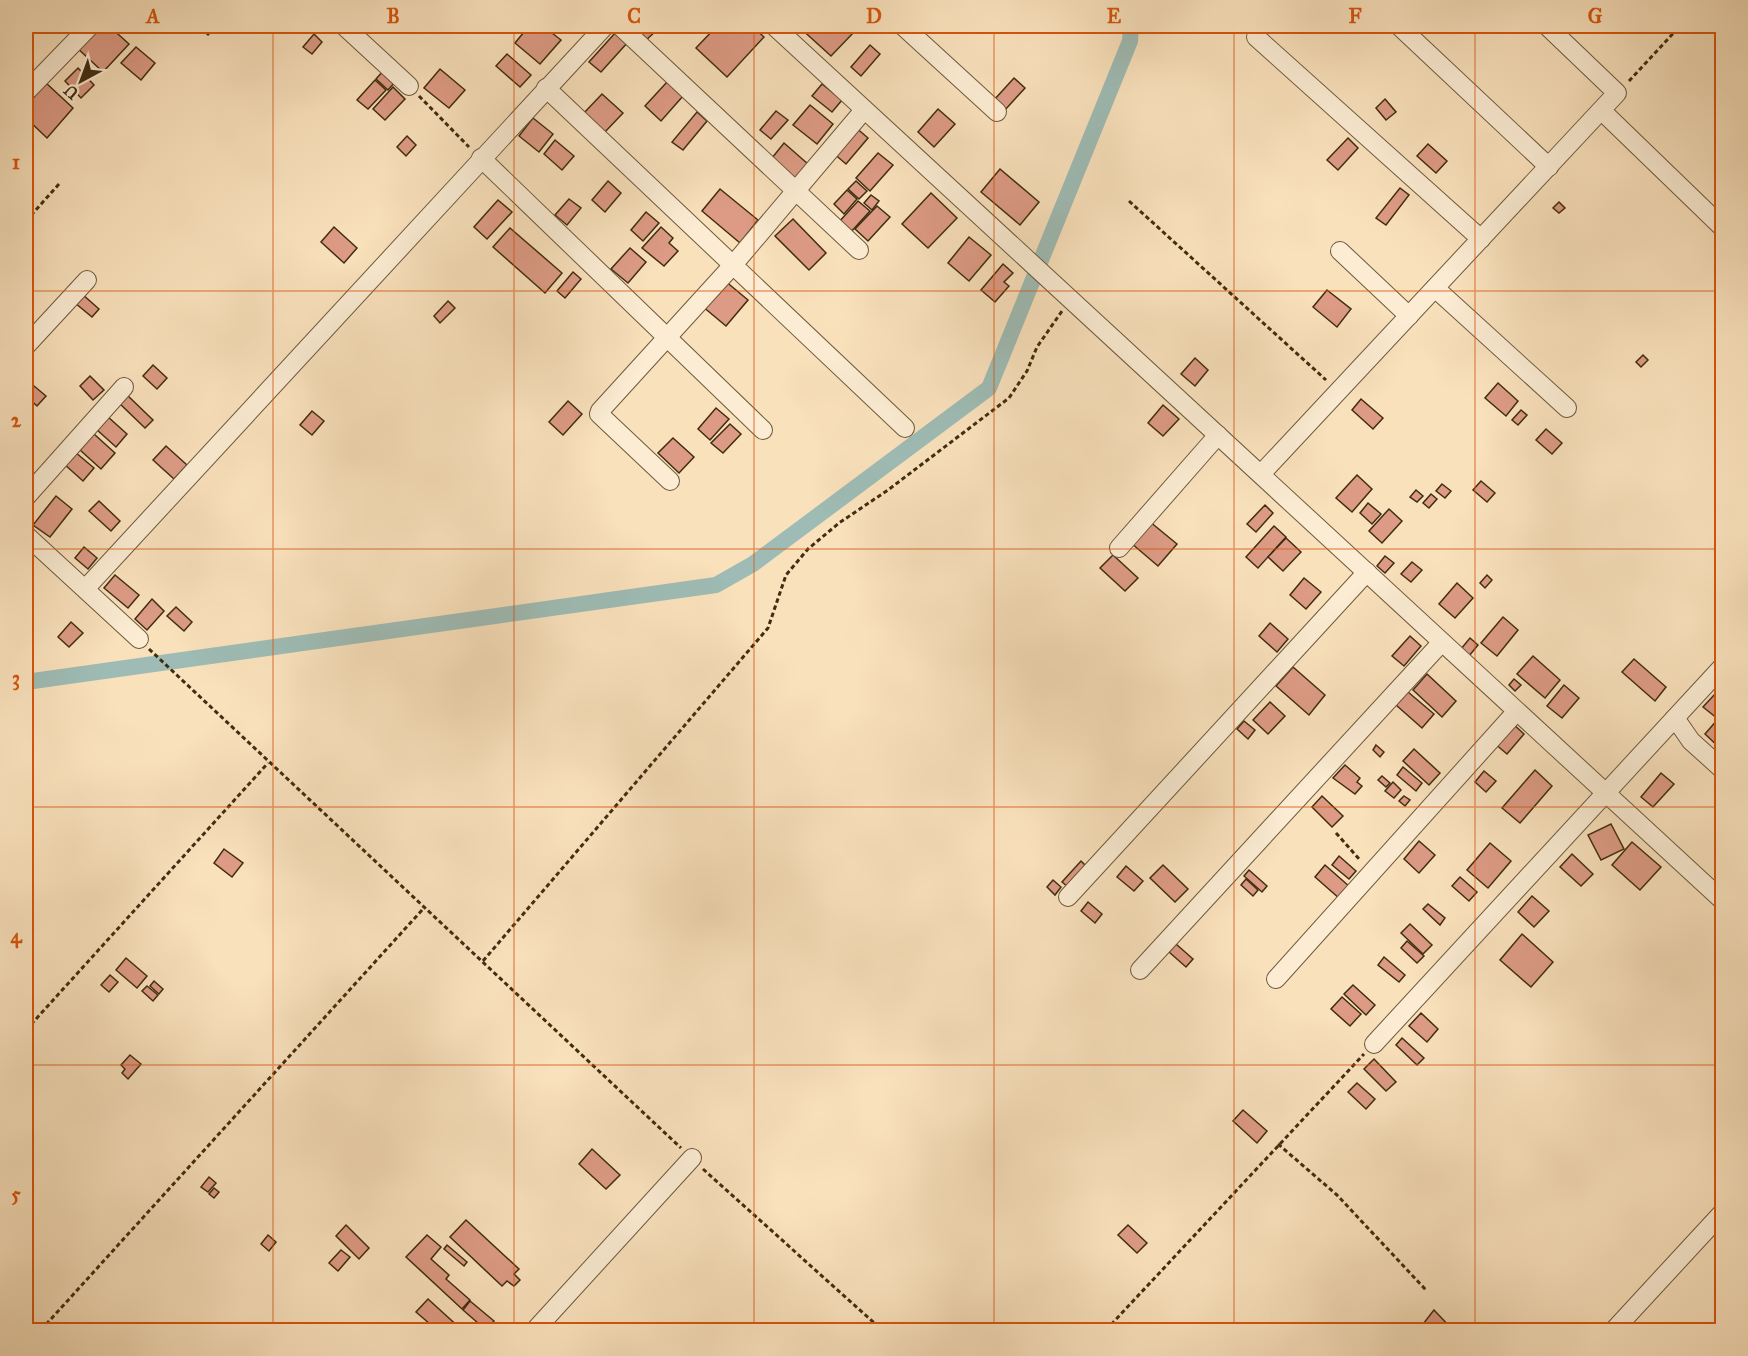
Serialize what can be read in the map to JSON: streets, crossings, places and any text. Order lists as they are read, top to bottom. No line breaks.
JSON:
{"north":"bottom left","grid":{"columns":["A","B","C","D","E","F","G"],"rows":["1","2","3","4","5"]}}
